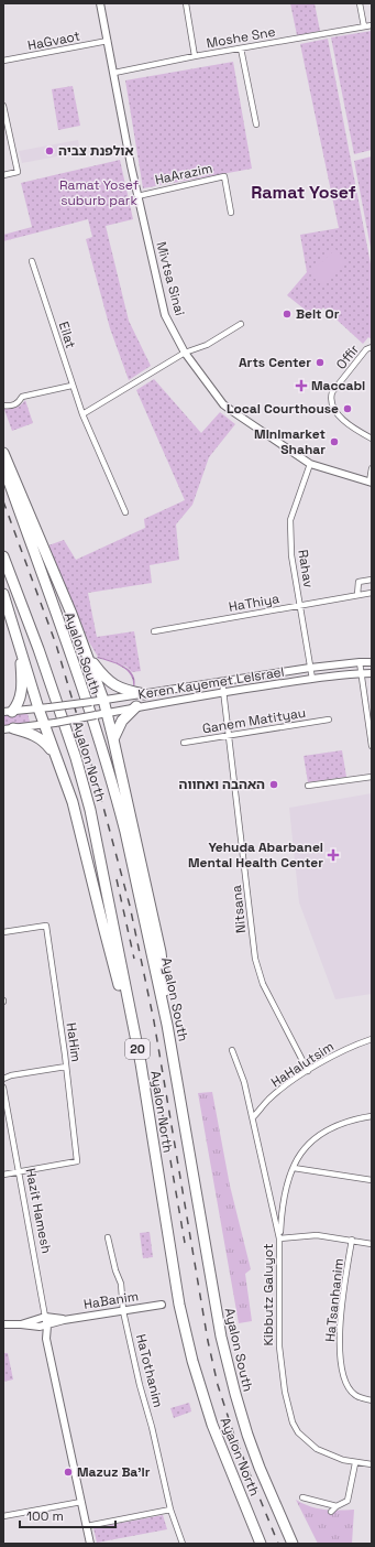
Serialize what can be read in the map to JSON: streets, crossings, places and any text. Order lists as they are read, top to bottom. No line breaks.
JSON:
{"streets":{"highway":["Ayalon South","Ayalon North","20"],"street":["Moshe Sne","HaGvaot","HaArazim","Mivtsa Sinai","Eilat","Offir","Rahav","HaThiya","Keren Kayemet LeIsrael","Ganem Matityau","Nitsana","HaHim","HaHalutsim","Hazit Hamesh","Kibbutz Galuyot","HaBanim","HaTsanhanim","HaTothanim"]},"crossings":[["Moshe Sne","Mivtsa Sinai"],["HaGvaot","Mivtsa Sinai"],["HaArazim","Mivtsa Sinai"],["Mivtsa Sinai","Rahav"],["Rahav","HaThiya"],["Rahav","Keren Kayemet LeIsrael"],["Keren Kayemet LeIsrael","Nitsana"],["Ganem Matityau","Nitsana"],["Nitsana","HaHalutsim"],["HaHim","Hazit Hamesh"],["HaHalutsim","Kibbutz Galuyot"],["Hazit Hamesh","HaBanim"],["HaBanim","HaTothanim"]],"districts":["Ramat Yosef"],"parks":["Ramat Yosef suburb park"],"places":{"other":["אולפנת צביה","Beit Or","Arts Center","Local Courthouse","Minimarket Shahar","האהבה ואחווה","Mazuz Ba'ir"],"health":["Maccabi","Yehuda Abarbanel Mental Health Center"]},"scale_bar":"100 m"}
